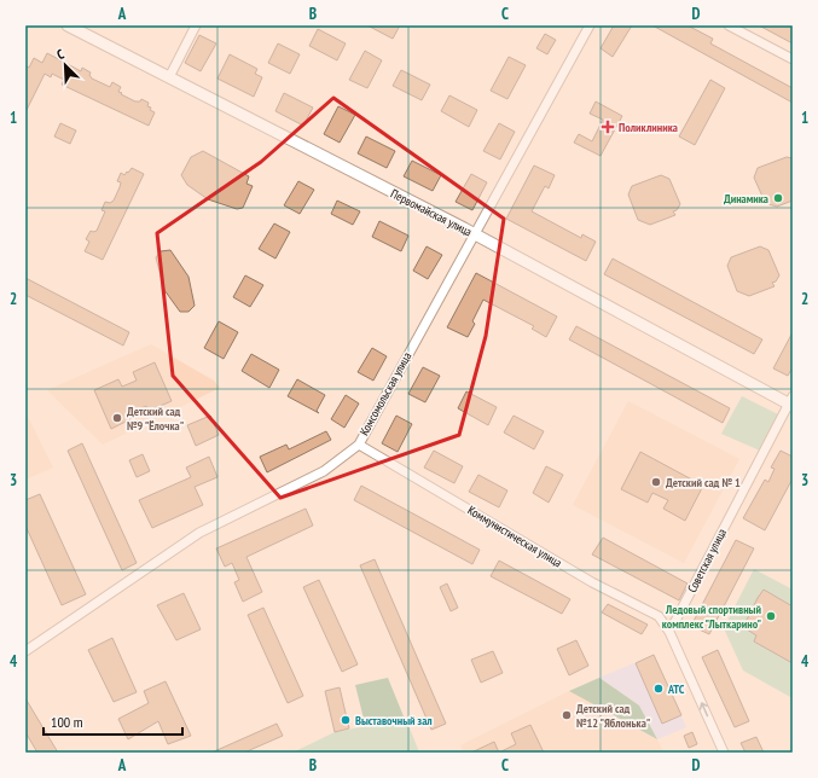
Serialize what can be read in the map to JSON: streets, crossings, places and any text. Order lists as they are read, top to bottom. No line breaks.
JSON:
{"streets":{"street":["Первомайская улица","Комсомольская улица","Коммунистическая улица","Советская улица"]},"crossings":[["Первомайская улица","Комсомольская улица"],["Первомайская улица","Советская улица"],["Комсомольская улица","Коммунистическая улица"],["Коммунистическая улица","Советская улица"]],"places":{"health":["Поликлиника"],"other":["Динамика","Детский сад №9 \"Ёлочка\"","Детский сад № 1","Ледовый спортивный комплекс \"Лыткарино\"","АТС","Детский сад №12 \"Яблонька\"","Выставочный зал"]},"scale_bar":"100 m","north":"top left","grid":{"columns":["A","B","C","D"],"rows":["1","2","3","4"]}}
